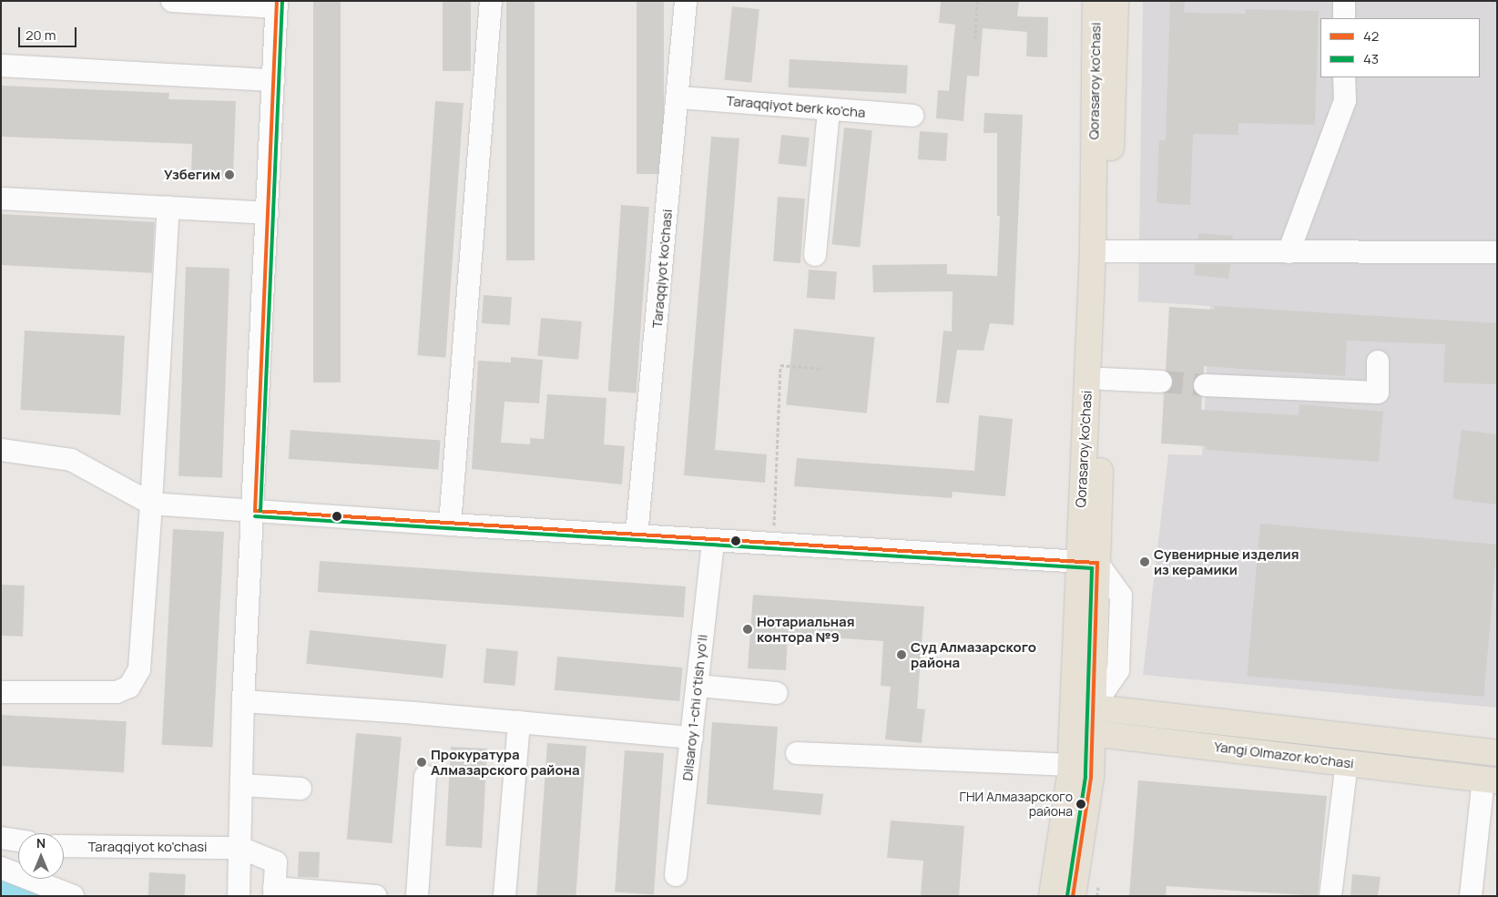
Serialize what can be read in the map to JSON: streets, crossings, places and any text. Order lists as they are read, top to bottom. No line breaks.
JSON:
{"streets":{"main road":["Qorasaroy ko'chasi","Yangi Olmazor ko'chasi"],"street":["Taraqqiyot berk ko'cha","Taraqqiyot ko'chasi","Dilsaroy 1-chi o'tish yo'li"]},"crossings":[["Qorasaroy ko'chasi","Yangi Olmazor ko'chasi"],["Taraqqiyot berk ko'cha","Taraqqiyot ko'chasi"]],"places":["Узбегим","Сувенирные изделия из керамики","Нотариальная контора №9","Суд Алмазарского района","Прокуратура Алмазарского района","ГНИ Алмазарского района"],"lines":["transit line 42","transit line 43"],"legend":["42","43"],"scale_bar":"20 m","north":"top"}
